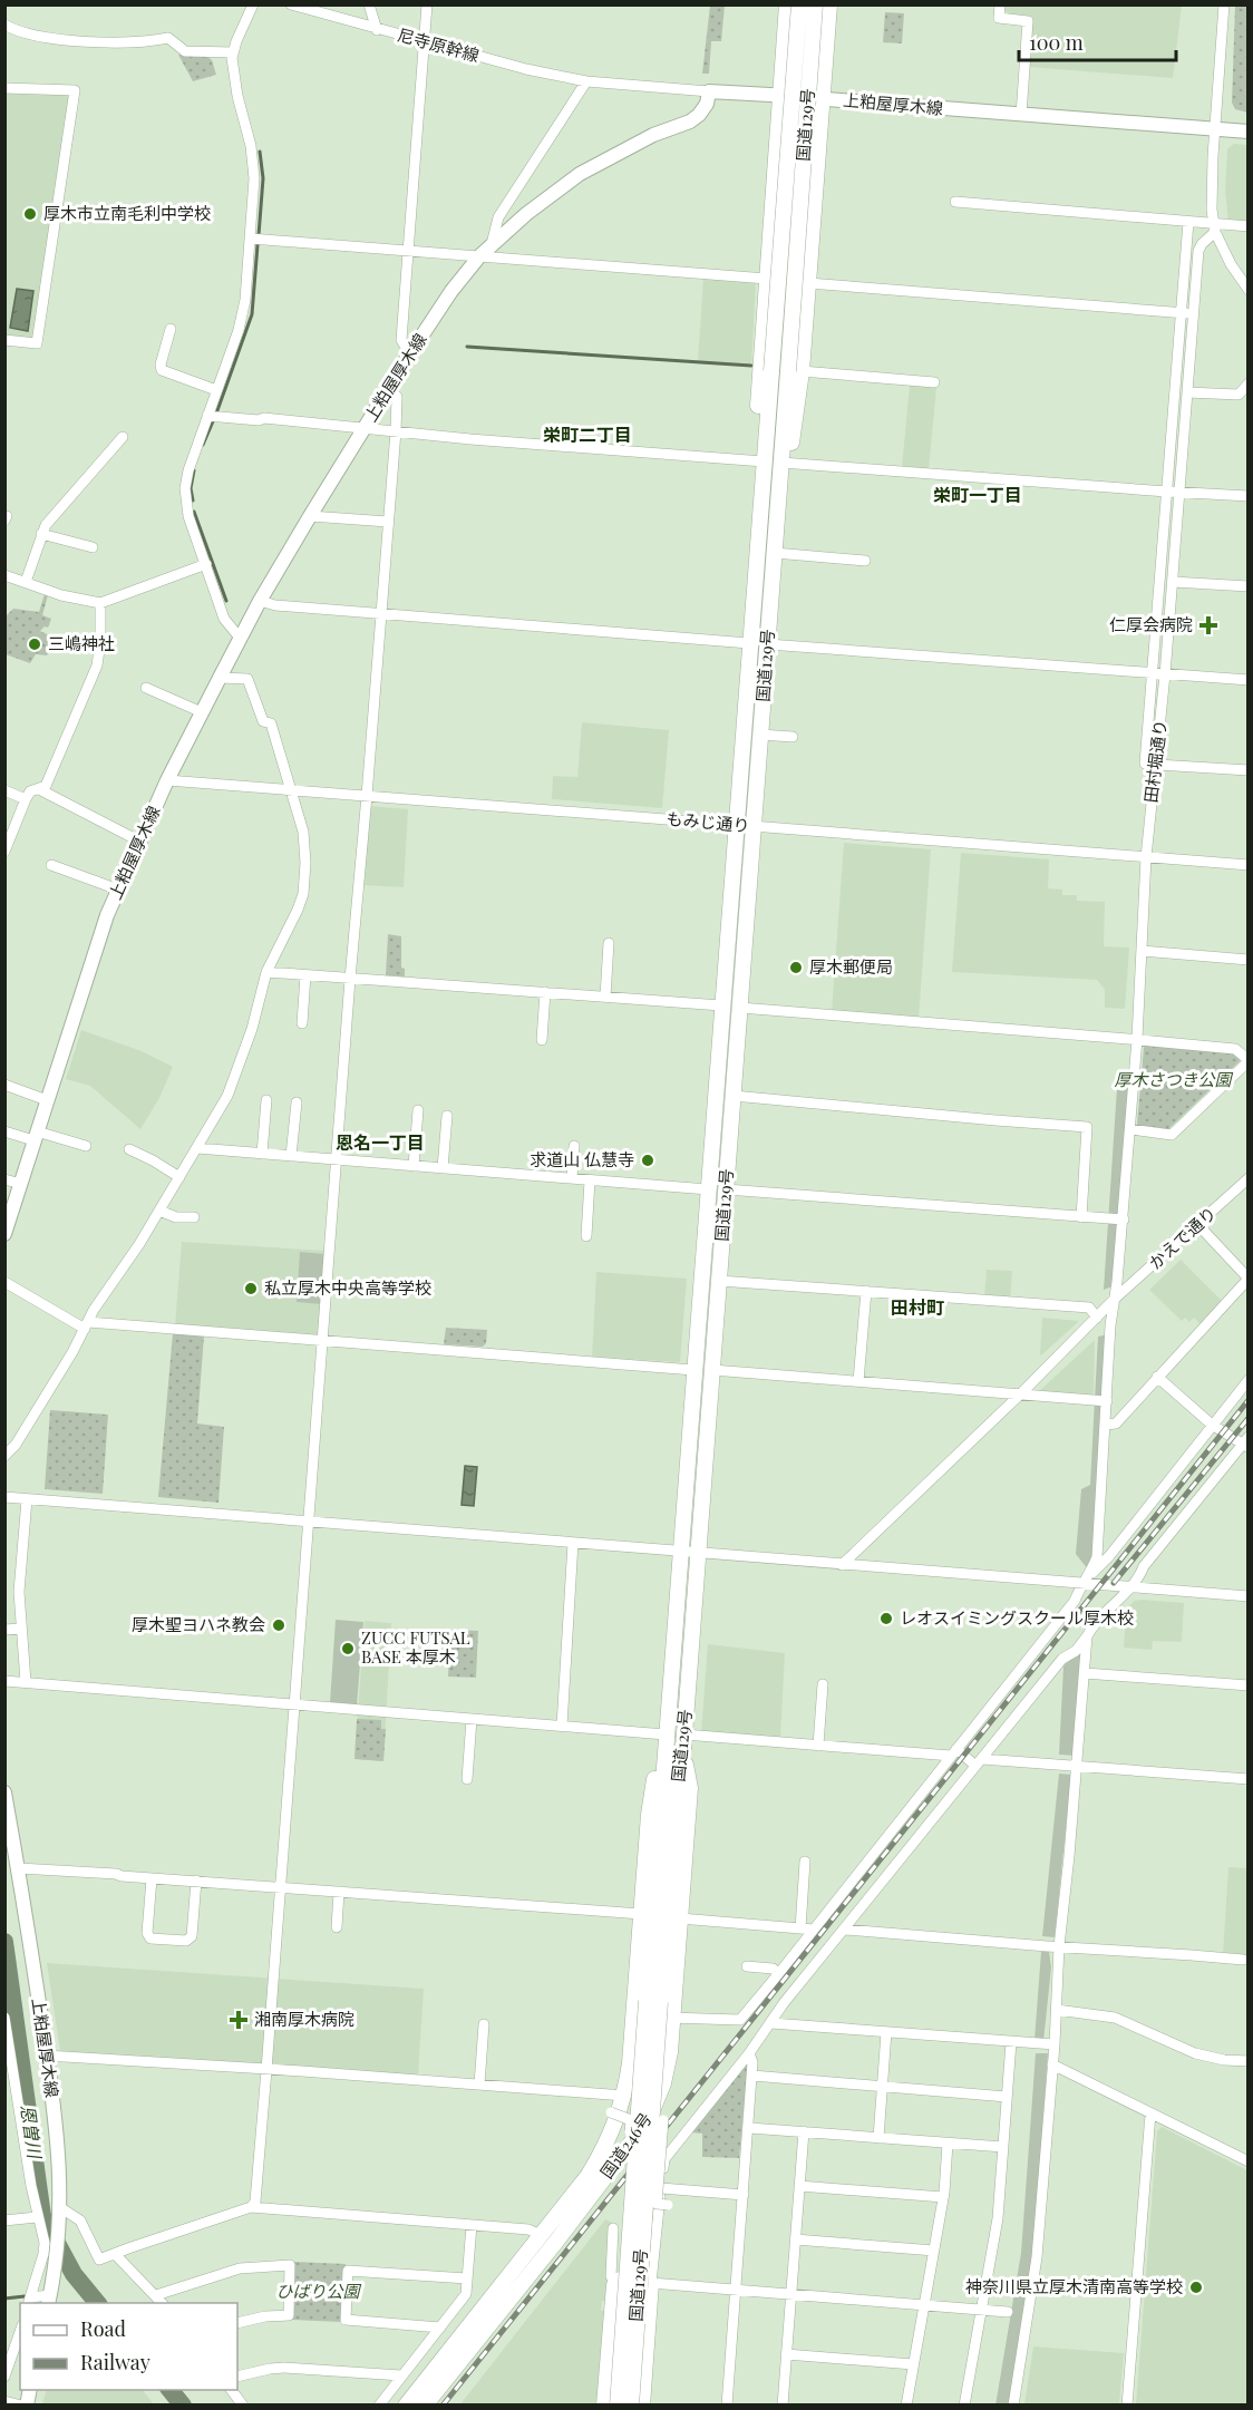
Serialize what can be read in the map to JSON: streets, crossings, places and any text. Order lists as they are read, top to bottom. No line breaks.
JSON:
{"streets":{"highway":["国道129号","国道246号"],"main road":["上粕屋厚木線"],"street":["尼寺原幹線","田村堀通り","もみじ通り","かえで通り"]},"crossings":[["尼寺原幹線","上粕屋厚木線"],["上粕屋厚木線","もみじ通り"],["国道129号","もみじ通り"],["国道129号","国道246号"],["田村堀通り","もみじ通り"],["田村堀通り","かえで通り"],["田村堀通り","国道246号"]],"districts":["栄町二丁目","栄町一丁目","恩名一丁目","田村町"],"water":["恩曽川"],"parks":["厚木さつき公園","ひばり公園"],"places":{"other":["厚木市立南毛利中学校","三嶋神社","厚木郵便局","求道山 仏慧寺","私立厚木中央高等学校","レオスイミングスクール厚木校","厚木聖ヨハネ教会","ZUCC FUTSAL BASE 本厚木","神奈川県立厚木清南高等学校"],"health":["仁厚会病院","湘南厚木病院"]},"legend":["Road","Railway"],"scale_bar":"100 m"}
